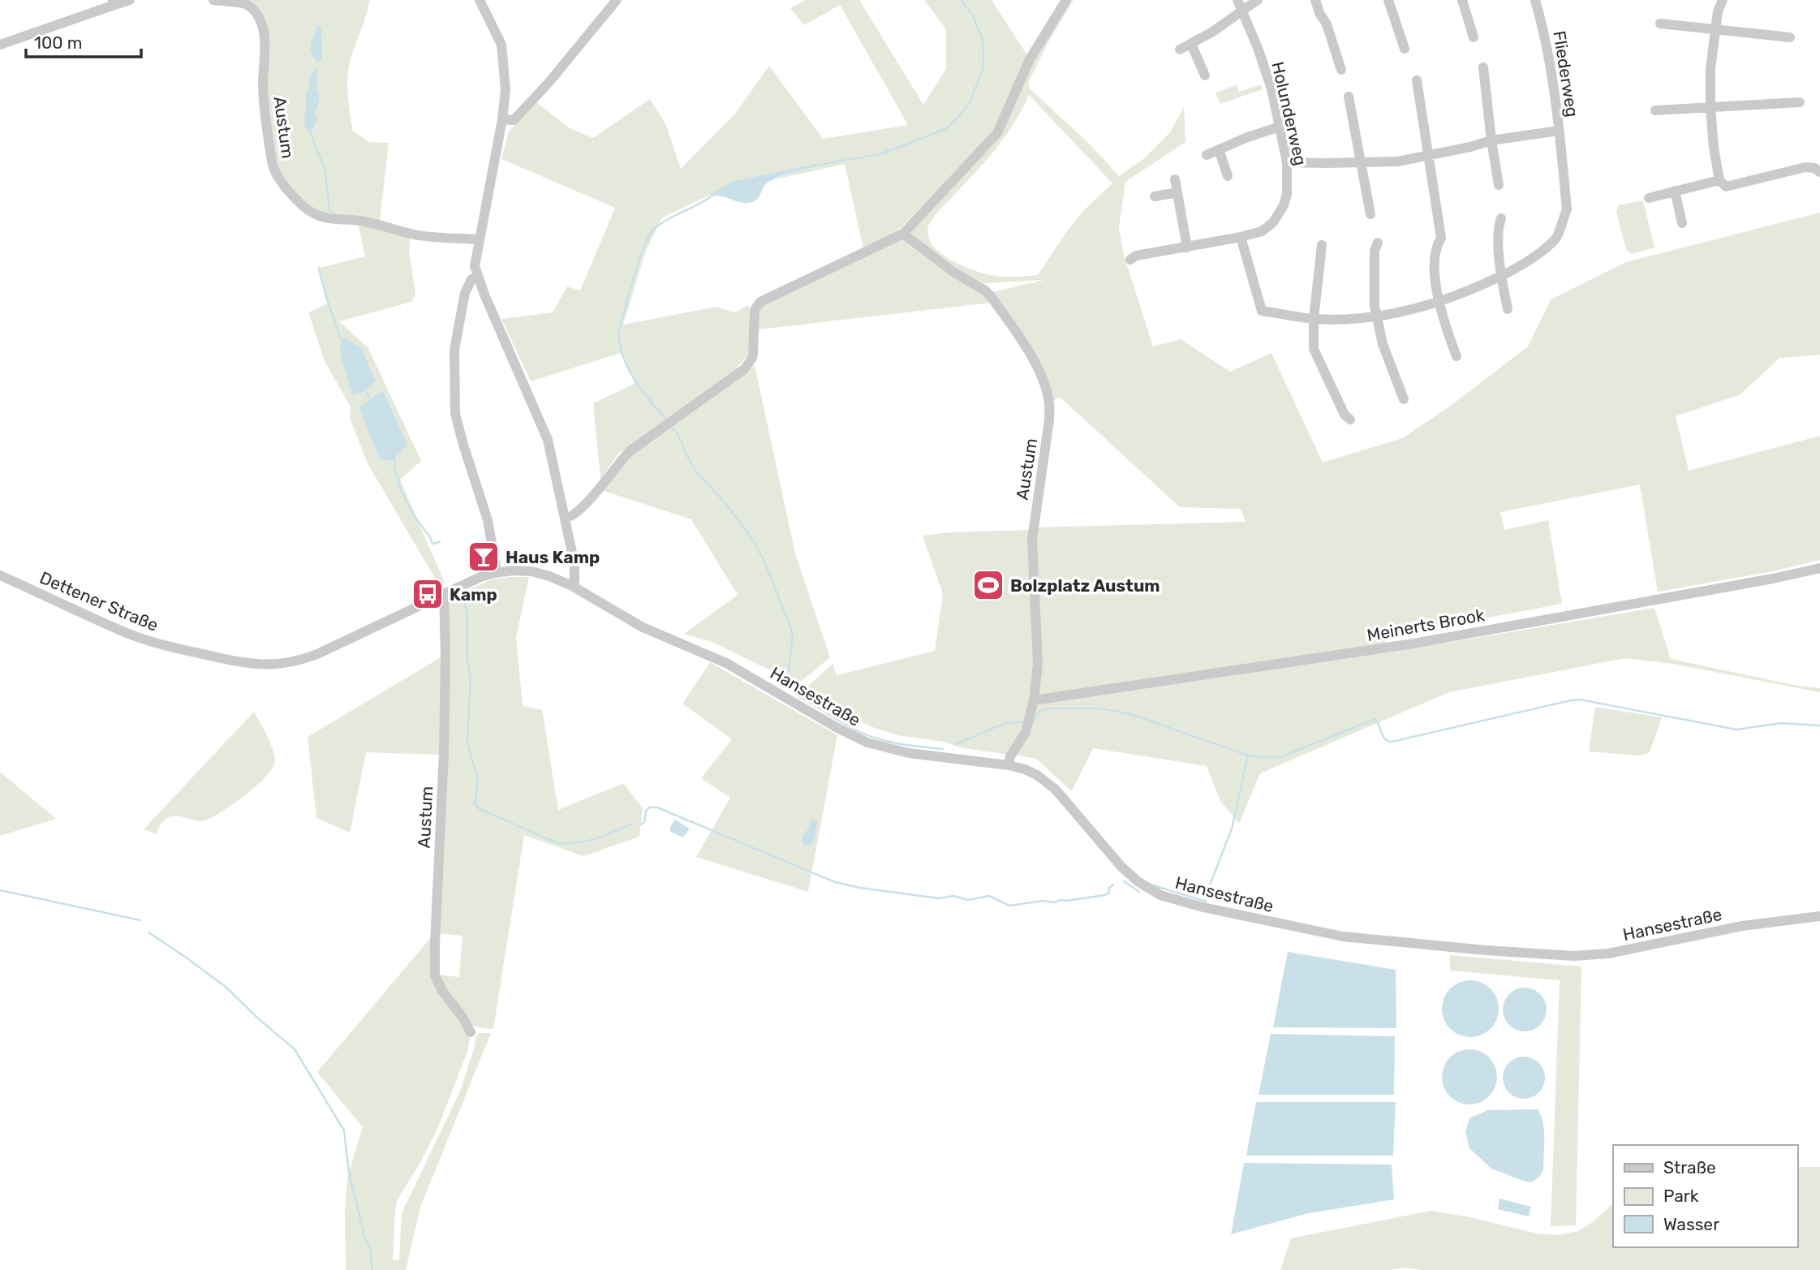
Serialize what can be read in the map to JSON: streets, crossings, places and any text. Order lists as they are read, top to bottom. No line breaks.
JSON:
{"streets":{"street":["Fliederweg","Holunderweg","Austum","Dettener Straße","Meinerts Brook","Hansestraße"]},"crossings":[["Fliederweg","Holunderweg"],["Austum","Dettener Straße"],["Austum","Meinerts Brook"],["Austum","Hansestraße"],["Dettener Straße","Hansestraße"]],"places":{"bar":["Haus Kamp"],"sports":["Bolzplatz Austum"],"bus stop":["Kamp"]},"legend":["Straße","Park","Wasser"],"scale_bar":"100 m"}
